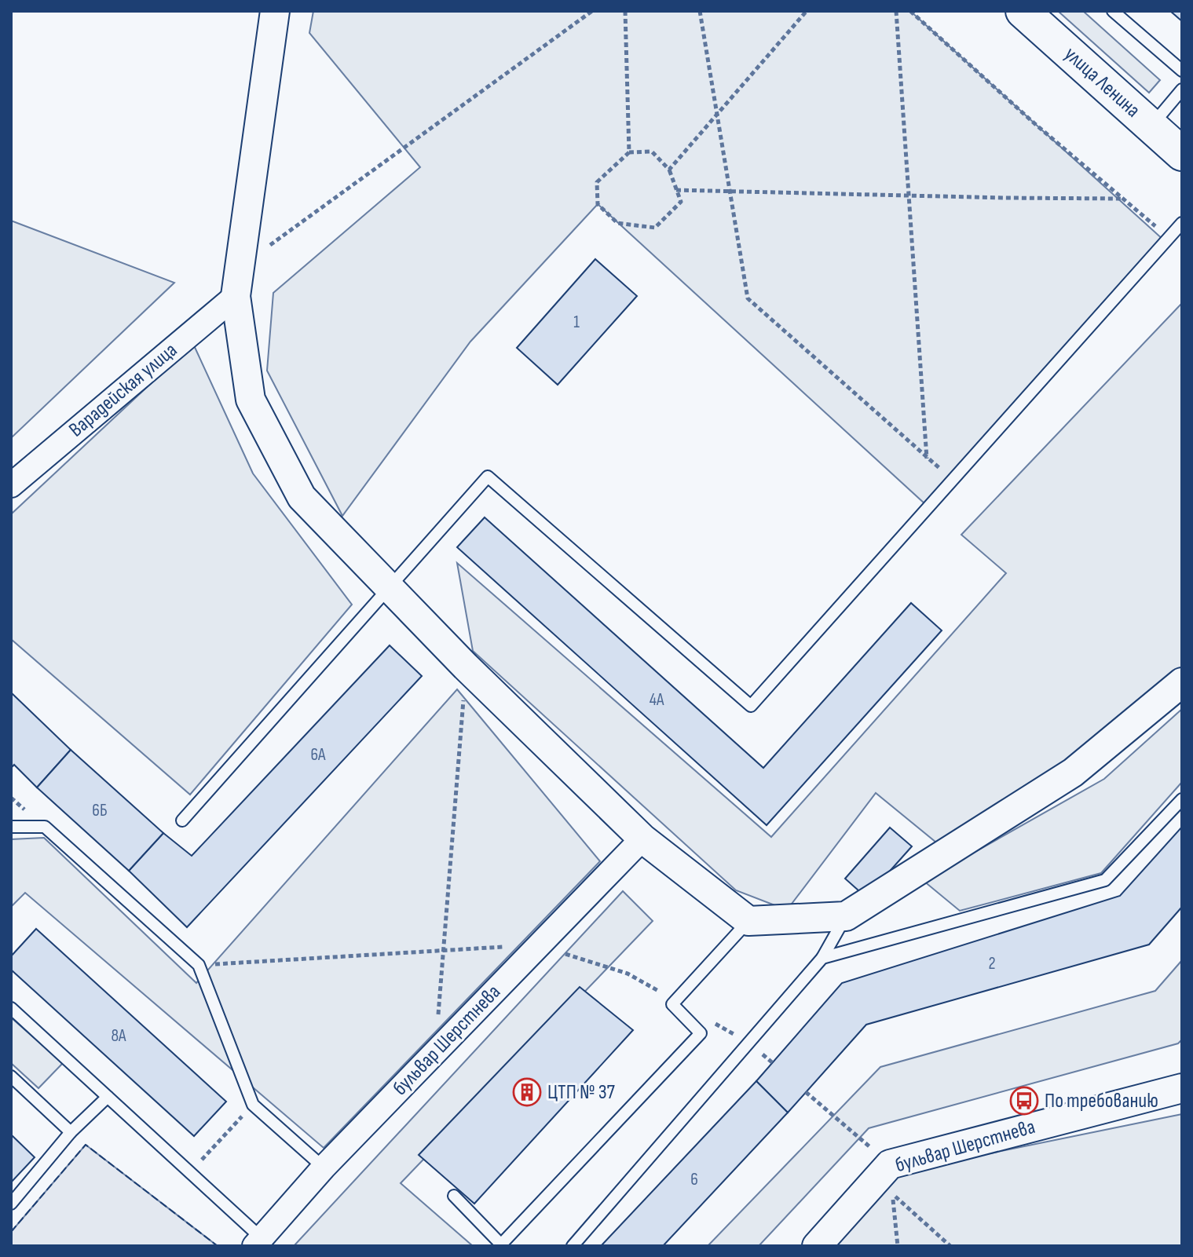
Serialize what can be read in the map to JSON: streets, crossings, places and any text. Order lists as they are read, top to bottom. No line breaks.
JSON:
{"streets":{"main road":["улица Ленина"],"street":["Варадейская улица","бульвар Шерстнева"]},"places":{"building":["ЦТП № 37"],"bus stop":["По требованию"]},"house_numbers":["1","4А","6А","6Б","2","8А","6"]}
